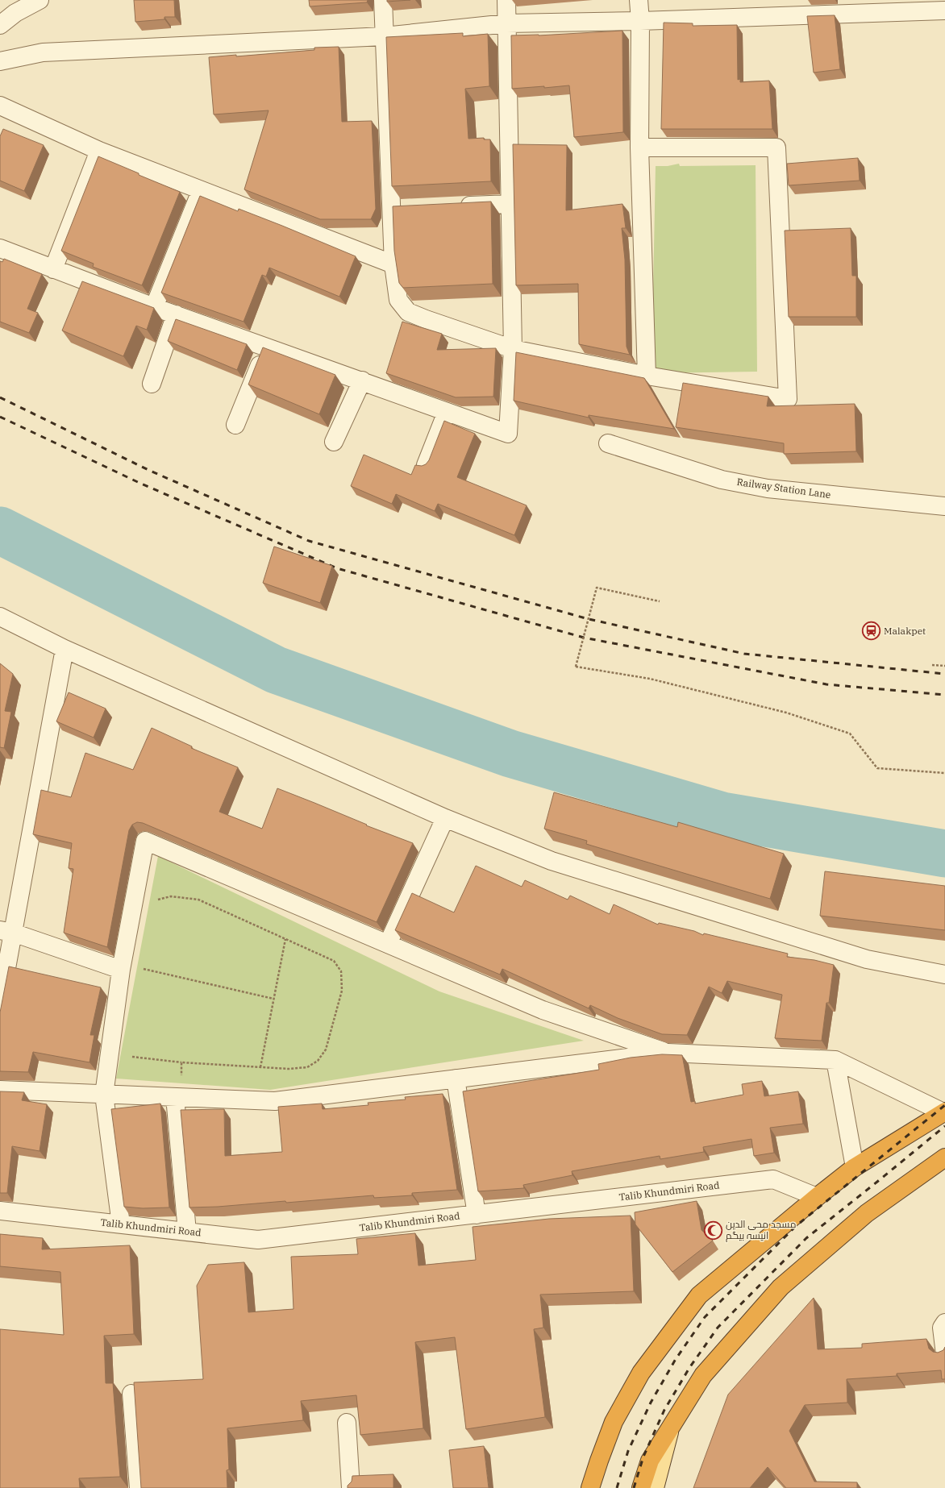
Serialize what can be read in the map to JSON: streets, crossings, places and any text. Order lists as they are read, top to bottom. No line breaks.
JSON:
{"streets":{"street":["Railway Station Lane","Talib Khundmiri Road"]},"places":{"station":["Malakpet"],"mosque":["مسجد محی الدین انیسہ بیگم"]}}
